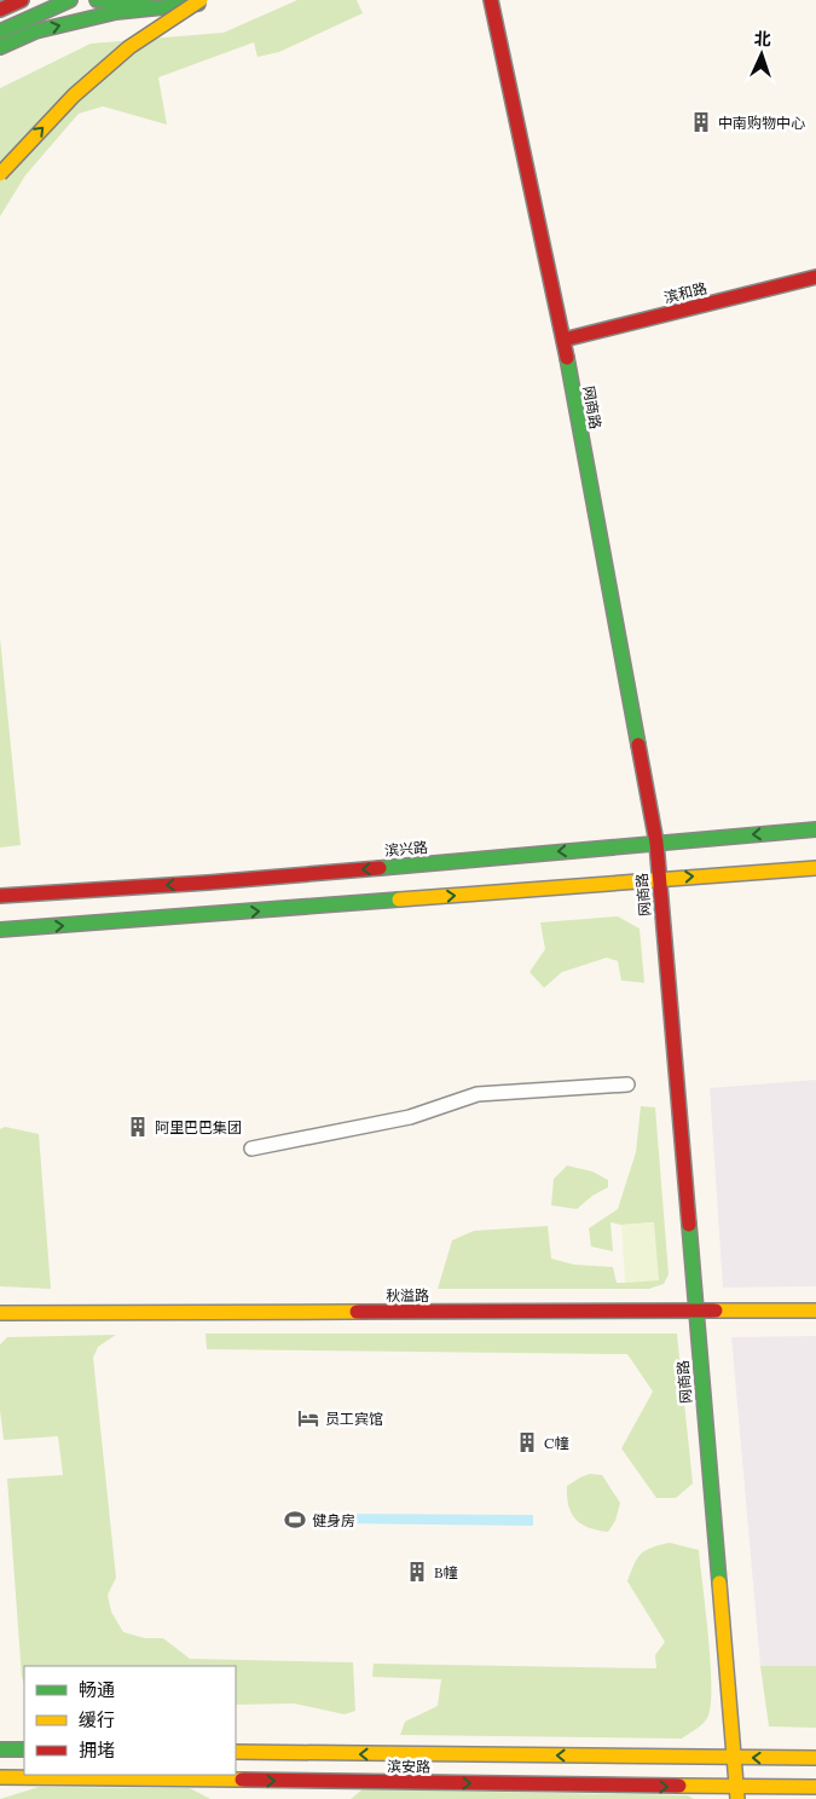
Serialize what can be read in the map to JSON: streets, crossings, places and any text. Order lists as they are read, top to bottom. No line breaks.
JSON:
{"streets":{"main road":["滨和路","网商路","滨兴路","秋溢路","滨安路"]},"crossings":[["滨和路","网商路"],["网商路","滨兴路"],["网商路","秋溢路"],["网商路","滨安路"]],"places":{"building":["中南购物中心","阿里巴巴集团","C幢","B幢"],"hotel":["员工宾馆"],"sports":["健身房"]},"legend":["畅通","缓行","拥堵"],"north":"top"}
